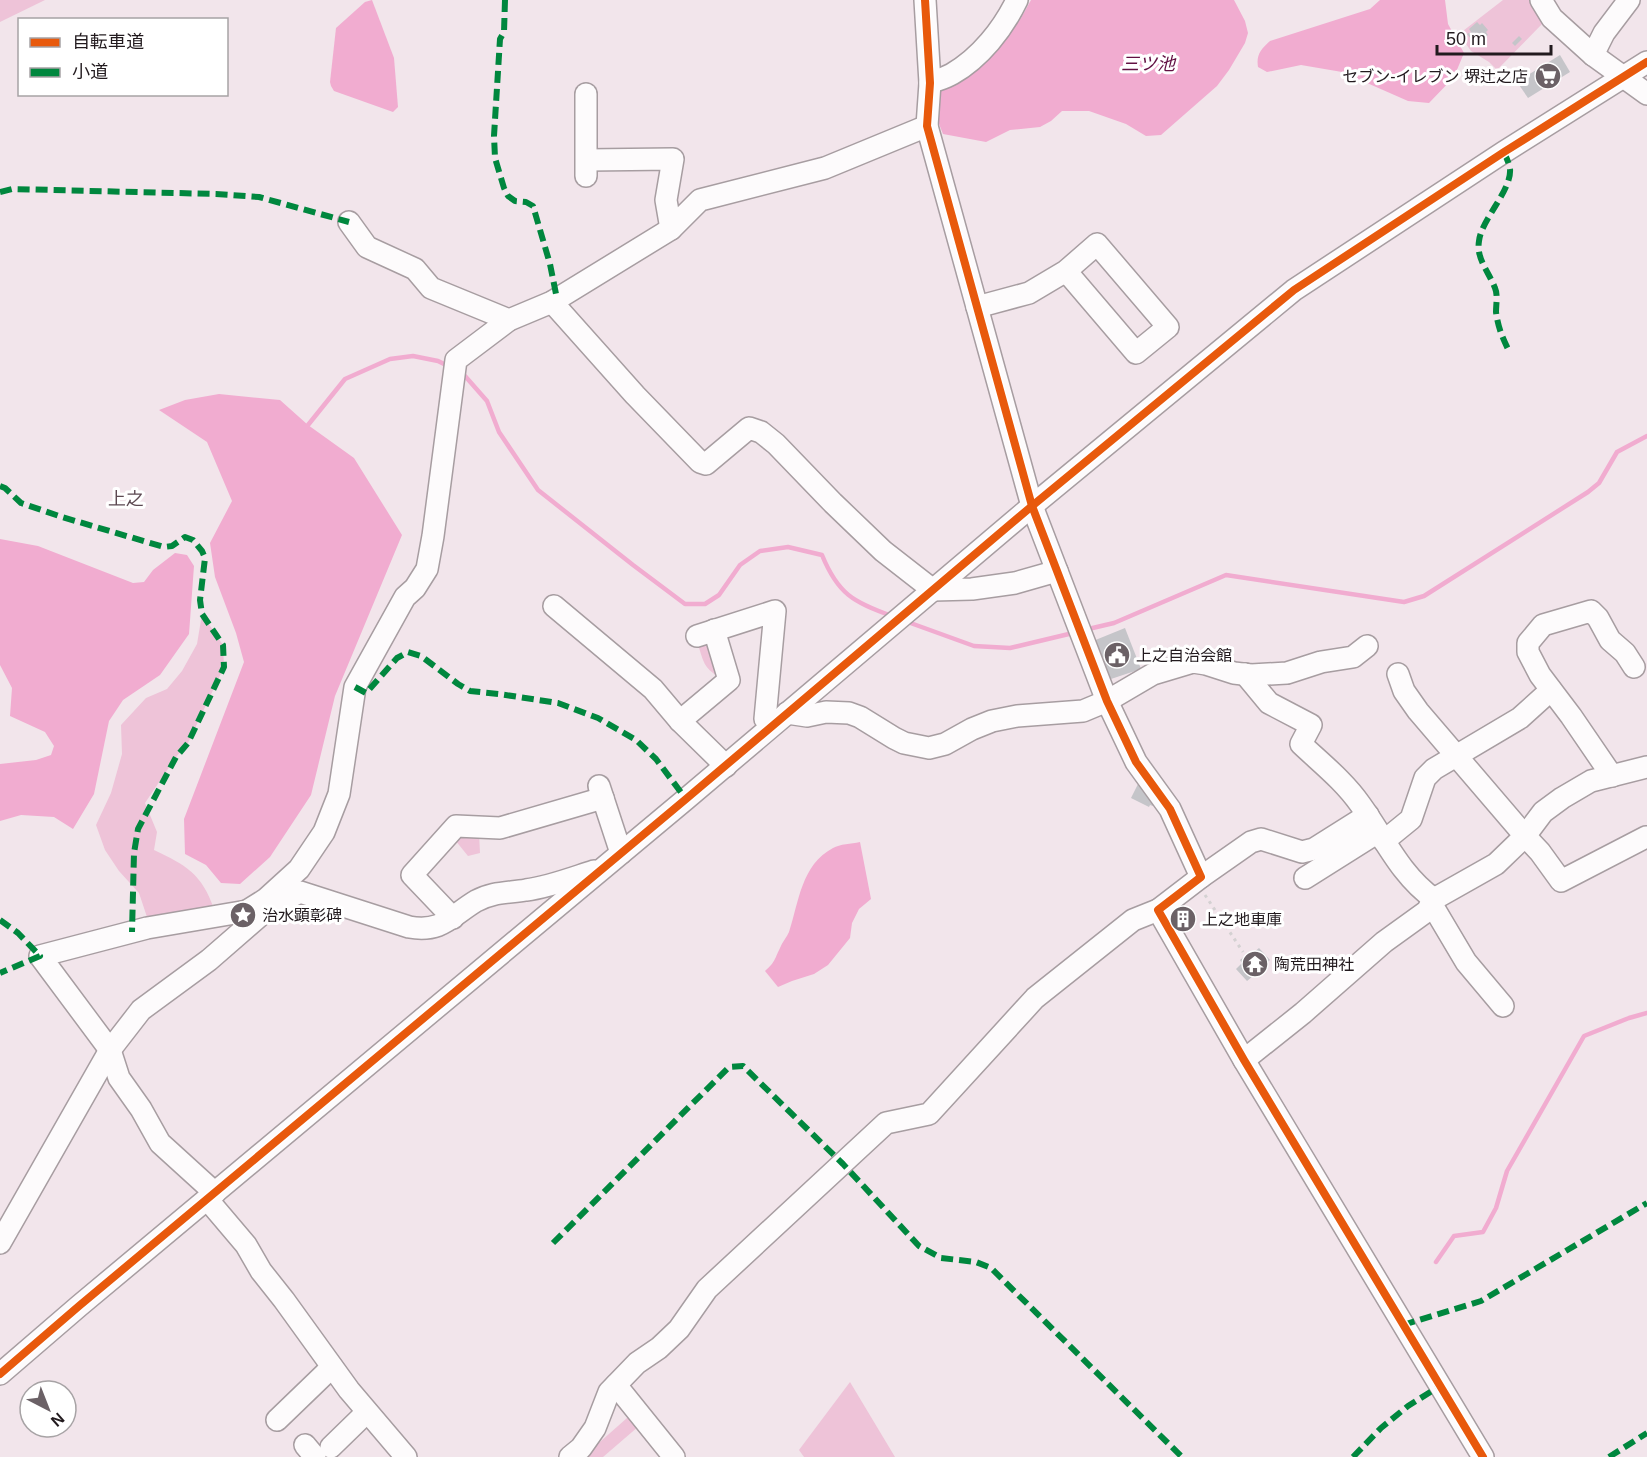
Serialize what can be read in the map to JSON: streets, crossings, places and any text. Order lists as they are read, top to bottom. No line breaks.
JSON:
{"districts":["上之"],"water":["三ツ池"],"places":{"supermarket":["セブン-イレブン 堺辻之店"],"public building":["上之自治会館"],"place":["治水顕彰碑"],"building":["上之地車庫"],"temple":["陶荒田神社"]},"legend":["自転車道","小道"],"scale_bar":"50 m","north":"bottom right"}
